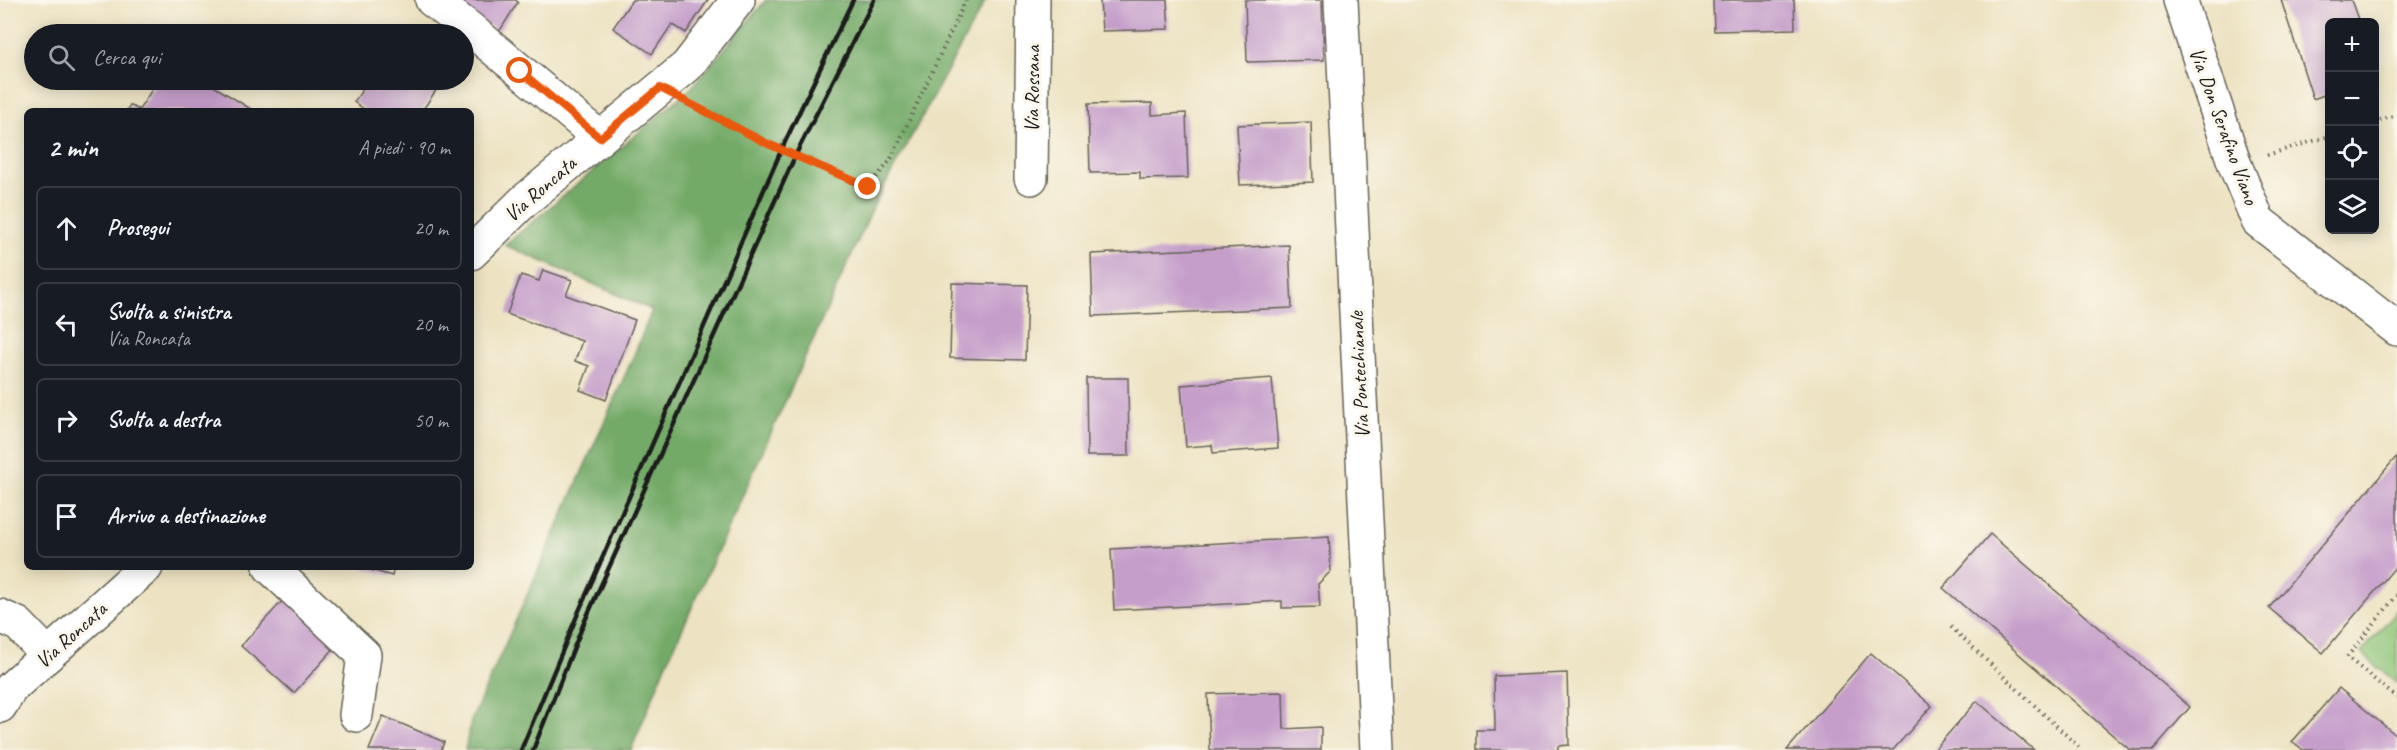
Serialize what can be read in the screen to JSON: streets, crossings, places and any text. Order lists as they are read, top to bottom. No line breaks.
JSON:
{"streets":{"street":["Via Rossana","Via Don Serafino Viano","Via Roncata","Via Pontechianale"]},"page":{"map_buttons":["+","−"],"search":"Cerca qui","heading":["2 min","A piedi · 90 m"],"list":[["Prosegui","20 m"],["Svolta a sinistra","Via Roncata","20 m"],["Svolta a destra","50 m"],"Arrivo a destinazione"]}}
